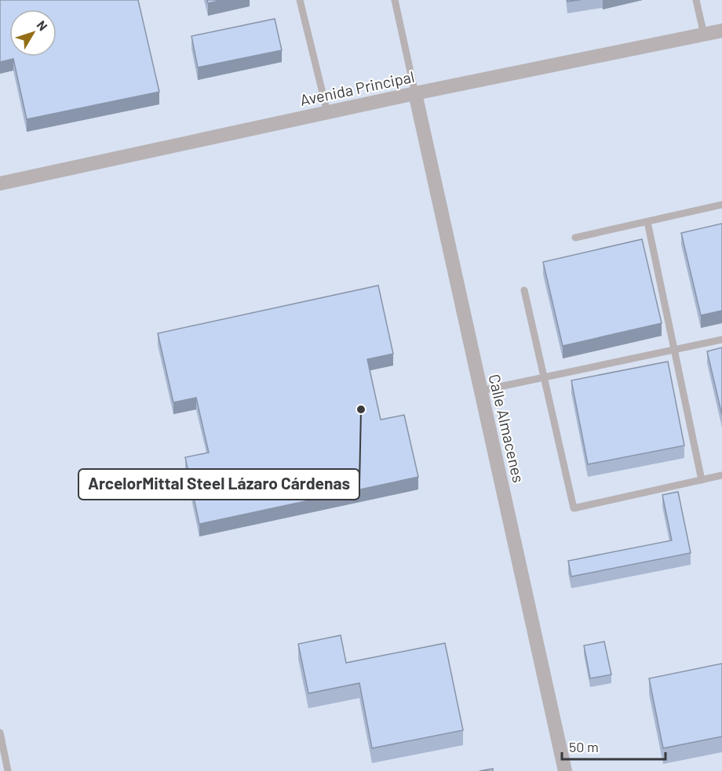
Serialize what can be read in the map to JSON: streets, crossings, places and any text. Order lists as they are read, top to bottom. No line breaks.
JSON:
{"streets":{"street":["Avenida Principal","Calle Almacenes"]},"crossings":[["Avenida Principal","Calle Almacenes"]],"places":["ArcelorMittal Steel Lázaro Cárdenas"],"scale_bar":"50 m","north":"top right"}
